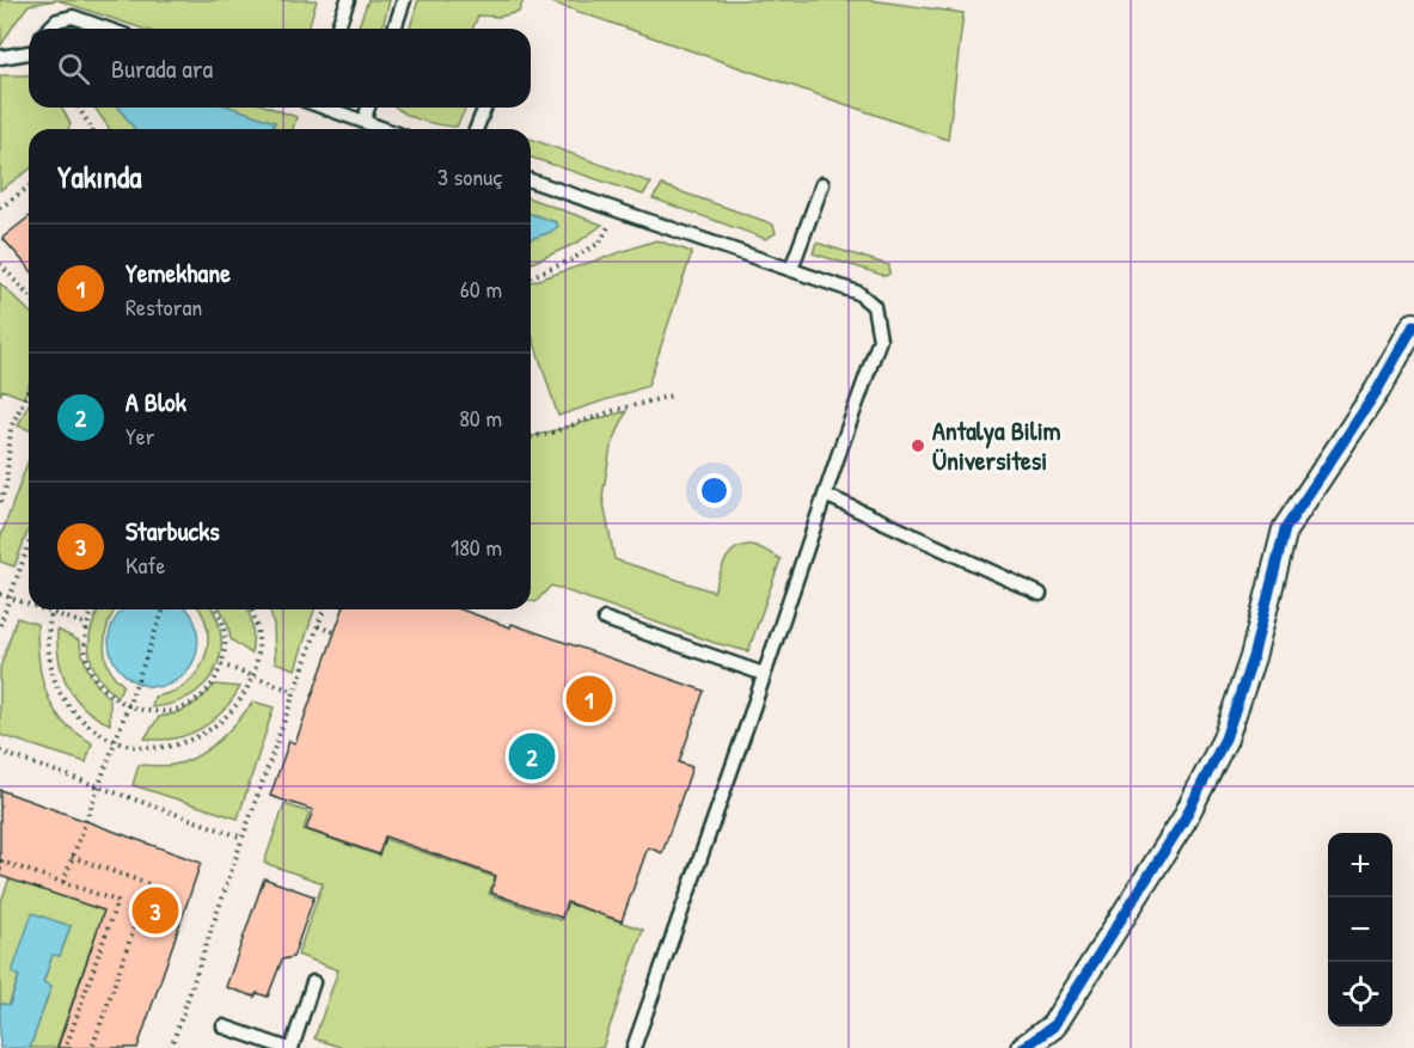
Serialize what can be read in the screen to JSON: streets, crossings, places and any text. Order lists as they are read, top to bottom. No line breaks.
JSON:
{"places":["Antalya Bilim Üniversitesi"],"page":{"search":"Burada ara","heading":["Yakında","3 sonuç"],"list":[{"mark":"1","name":"Yemekhane","note":"Restoran","value":"60 m"},{"mark":"2","name":"A Blok","note":"Yer","value":"80 m"},{"mark":"3","name":"Starbucks","note":"Kafe","value":"180 m"}],"pins":["1","2","3"],"map_buttons":["+","−"]}}
